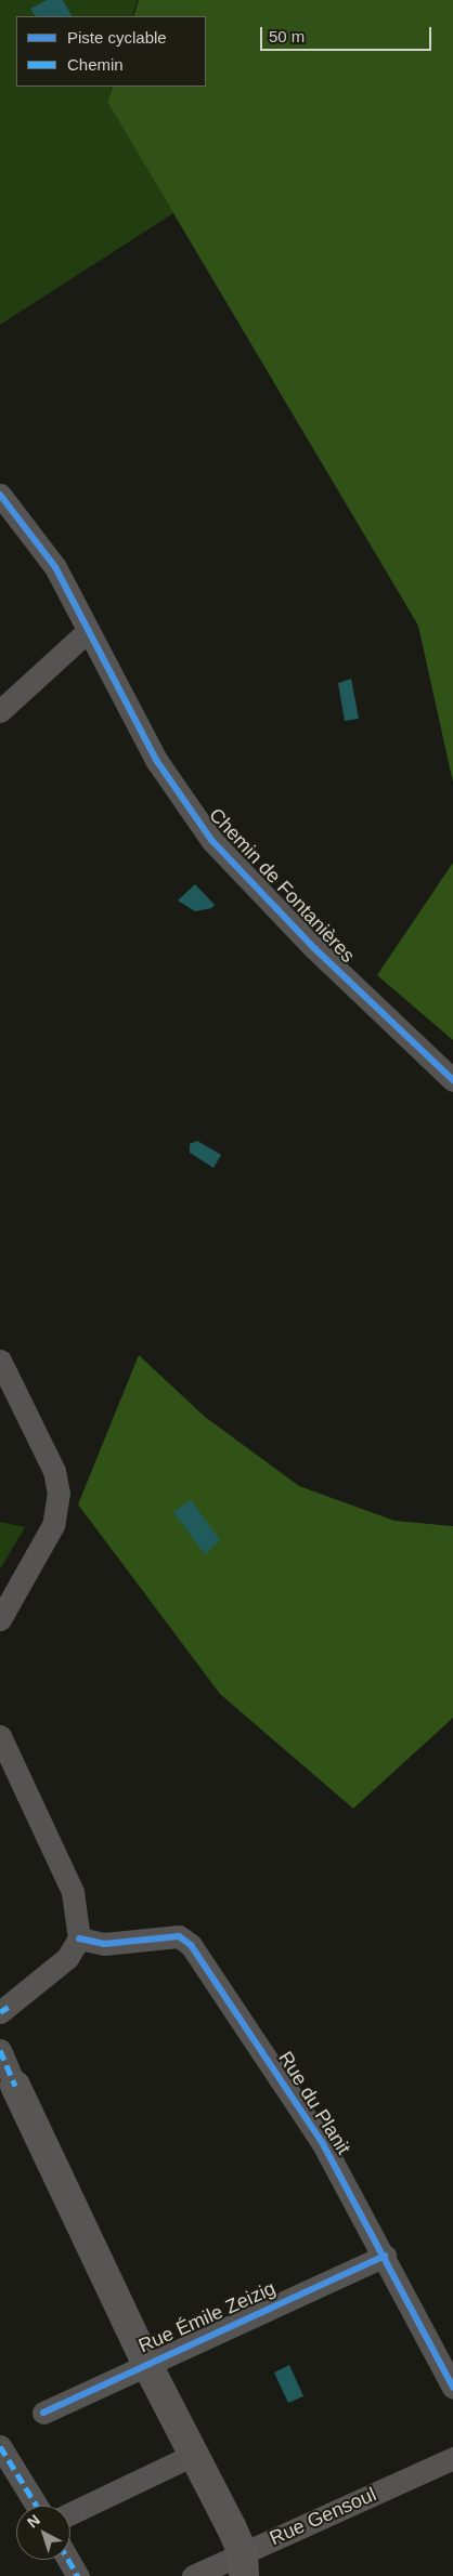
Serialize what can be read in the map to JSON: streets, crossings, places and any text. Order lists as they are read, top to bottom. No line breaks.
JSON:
{"streets":{"street":["Chemin de Fontanières","Rue du Planit","Rue Émile Zeizig","Rue Gensoul"]},"crossings":[["Rue du Planit","Rue Émile Zeizig"]],"legend":["Piste cyclable","Chemin"],"scale_bar":"50 m","north":"top left"}
